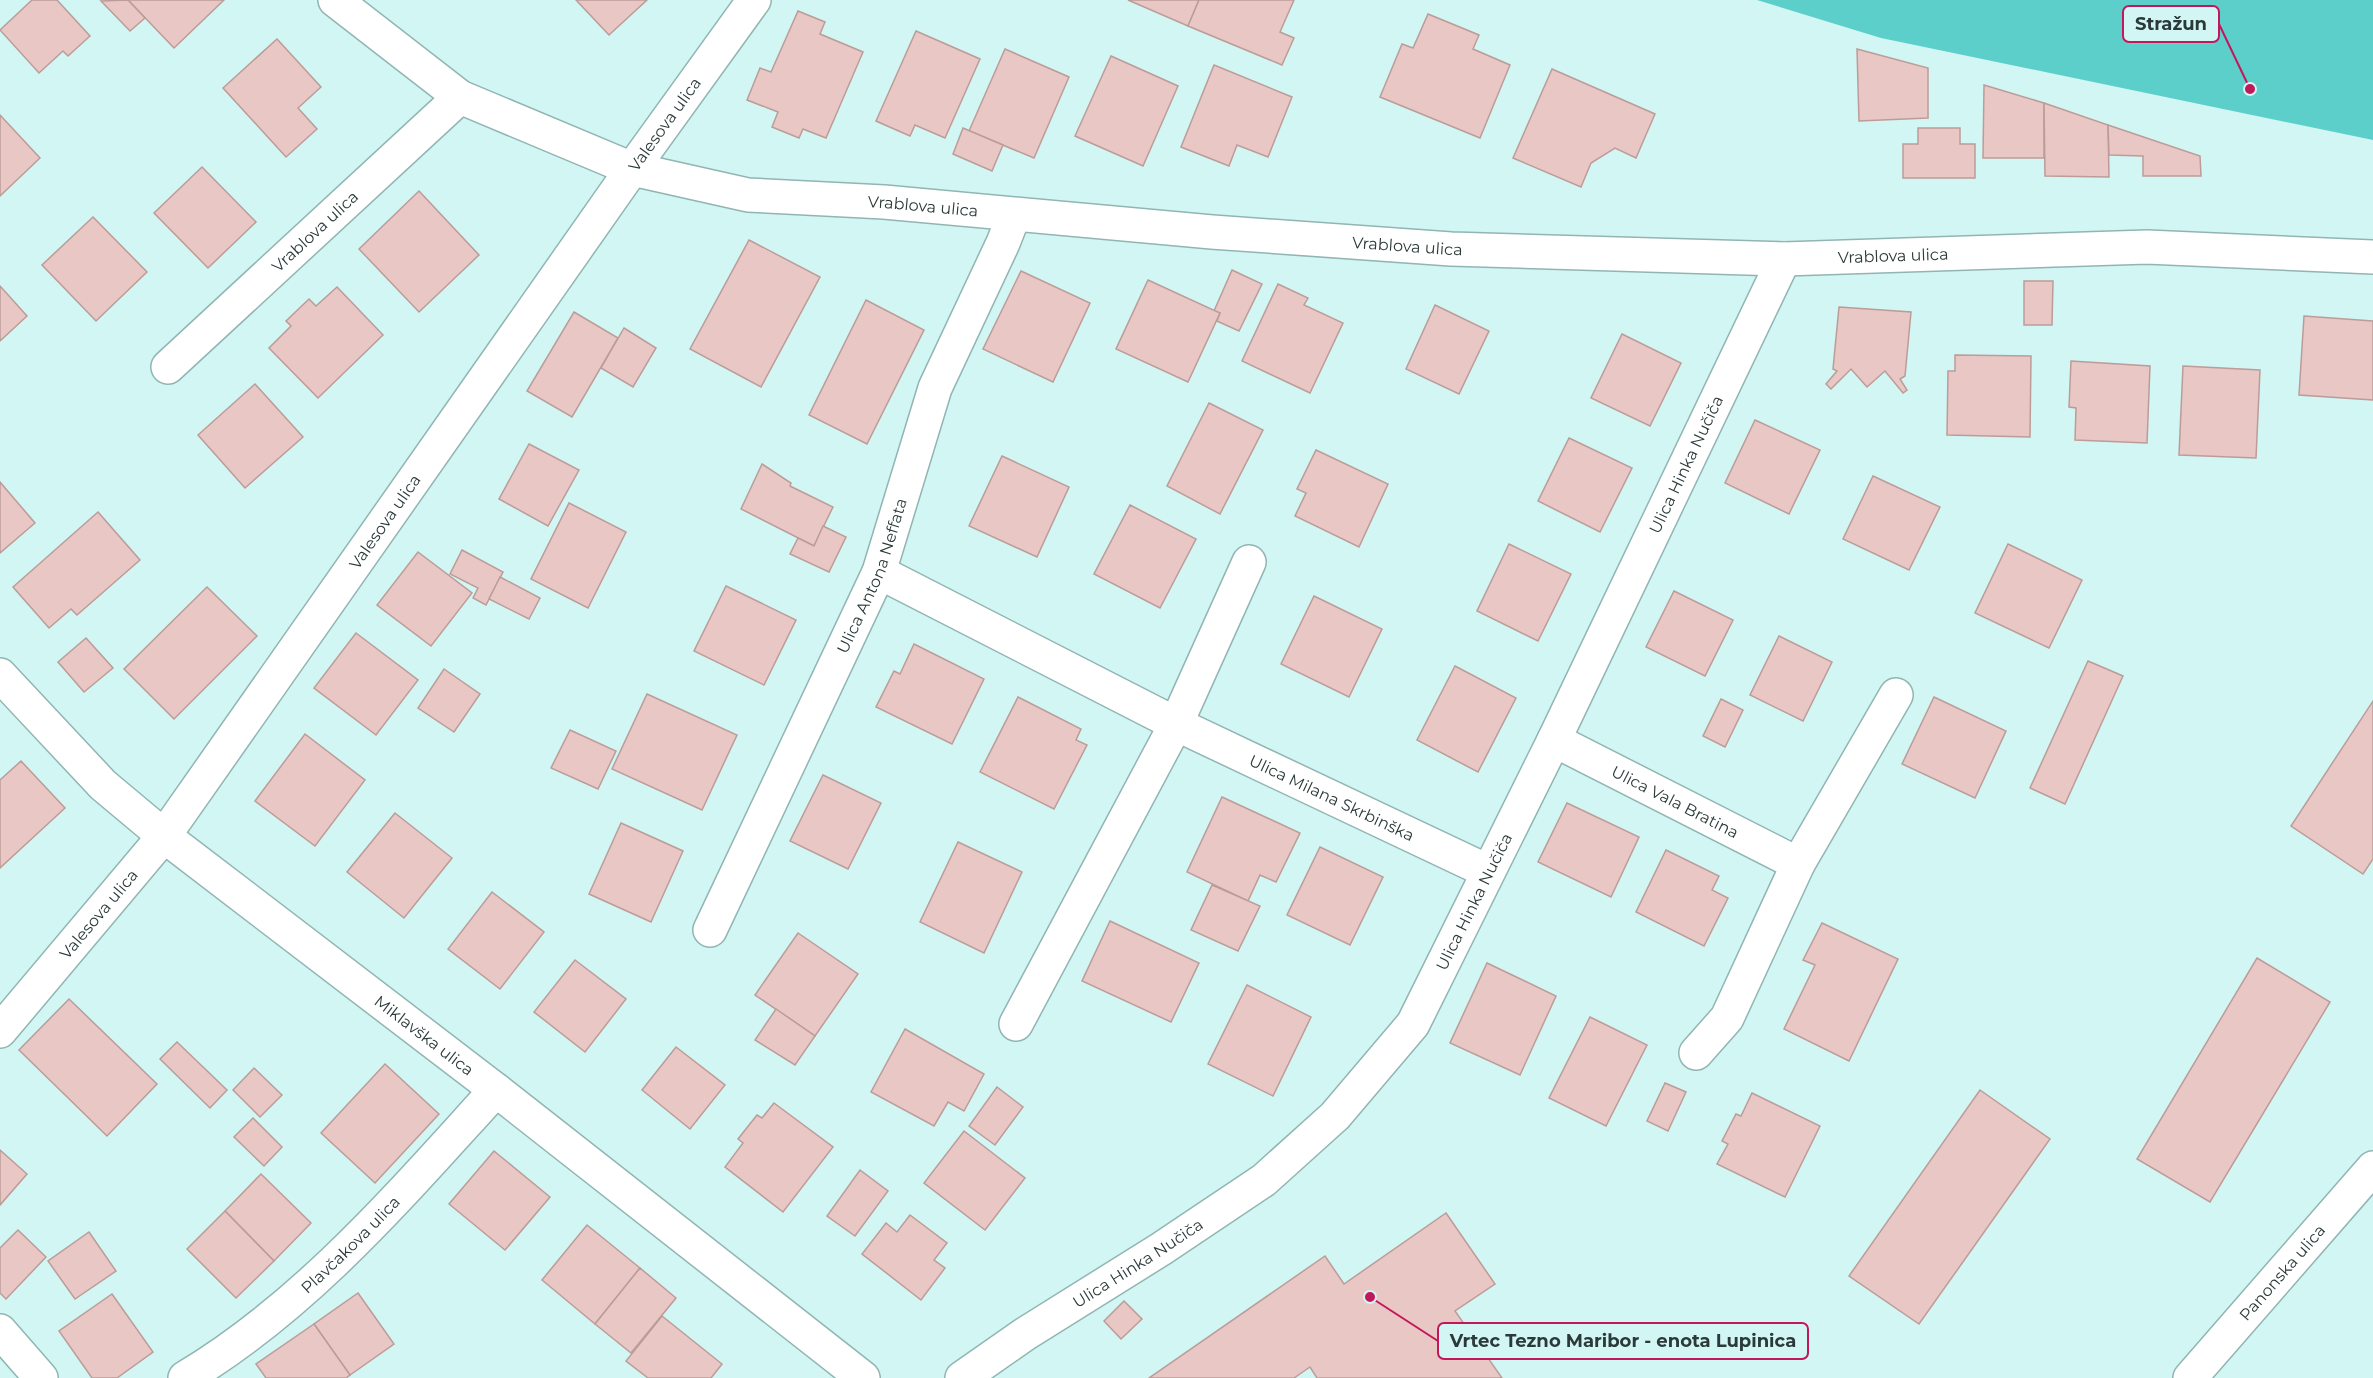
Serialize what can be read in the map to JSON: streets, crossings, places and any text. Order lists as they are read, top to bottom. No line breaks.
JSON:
{"streets":{"street":["Valesova ulica","Vrablova ulica","Ulica Hinka Nučiča","Ulica Antona Neffata","Ulica Milana Skrbinška","Ulica Vala Bratina","Miklavška ulica","Plavčakova ulica","Panonska ulica"]},"crossings":[["Valesova ulica","Vrablova ulica"],["Valesova ulica","Miklavška ulica"],["Vrablova ulica","Ulica Hinka Nučiča"],["Vrablova ulica","Ulica Antona Neffata"],["Ulica Hinka Nučiča","Ulica Milana Skrbinška"],["Ulica Hinka Nučiča","Ulica Vala Bratina"],["Ulica Antona Neffata","Ulica Milana Skrbinška"],["Miklavška ulica","Plavčakova ulica"]],"places":["Stražun","Vrtec Tezno Maribor - enota Lupinica"]}
